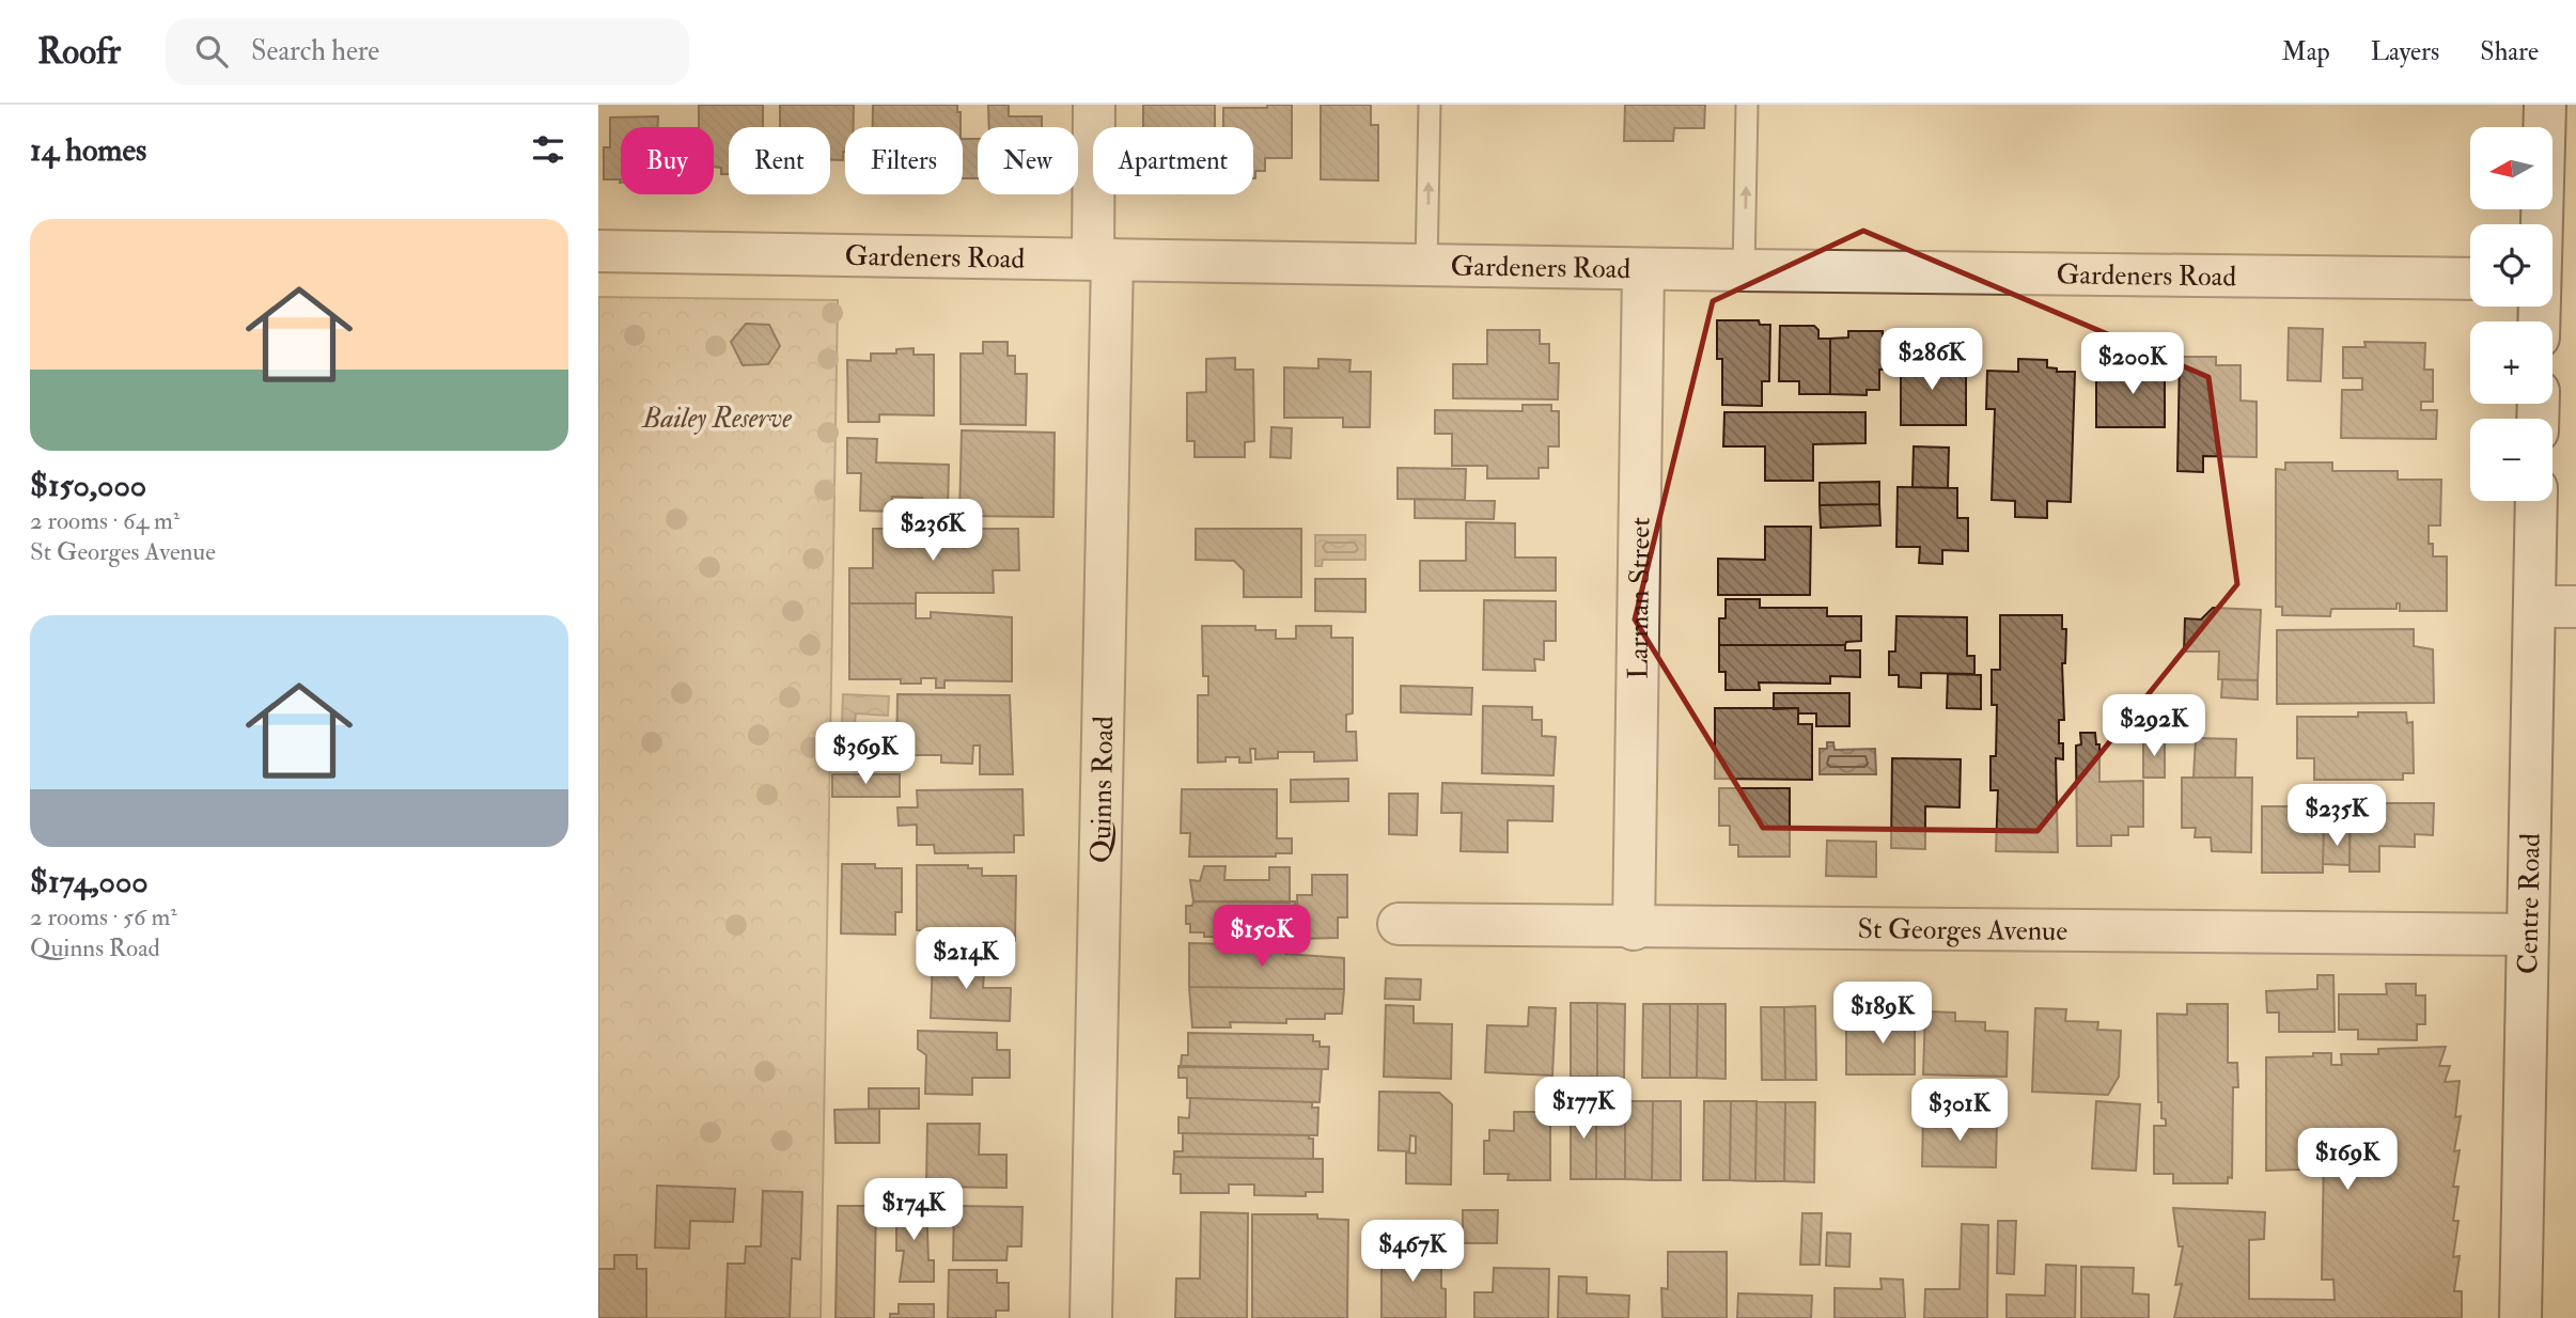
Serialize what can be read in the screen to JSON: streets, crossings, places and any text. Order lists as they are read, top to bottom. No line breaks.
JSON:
{"streets":{"street":["Gardeners Road","Larman Street","Quinns Road","Centre Road","St Georges Avenue"]},"crossings":[["Gardeners Road","Larman Street"],["Gardeners Road","Quinns Road"],["Larman Street","St Georges Avenue"],["Centre Road","St Georges Avenue"]],"parks":["Bailey Reserve"],"north":"left","page":{"header":"Roofr","search":"Search here","nav":["Map","Layers","Share"],"heading":"14 homes","map_buttons":["+","−"],"chip":["Buy","Rent","Filters","New","Apartment"],"list":[{"name":"$150,000","note":"2 rooms · 64 m² · St Georges Avenue"},{"name":"$174,000","note":"2 rooms · 56 m² · Quinns Road"}],"price":["$286K","$200K","$236K","$292K","$369K","$235K","$150K","$214K","$189K","$177K","$301K","$169K","$174K","$467K"]}}
